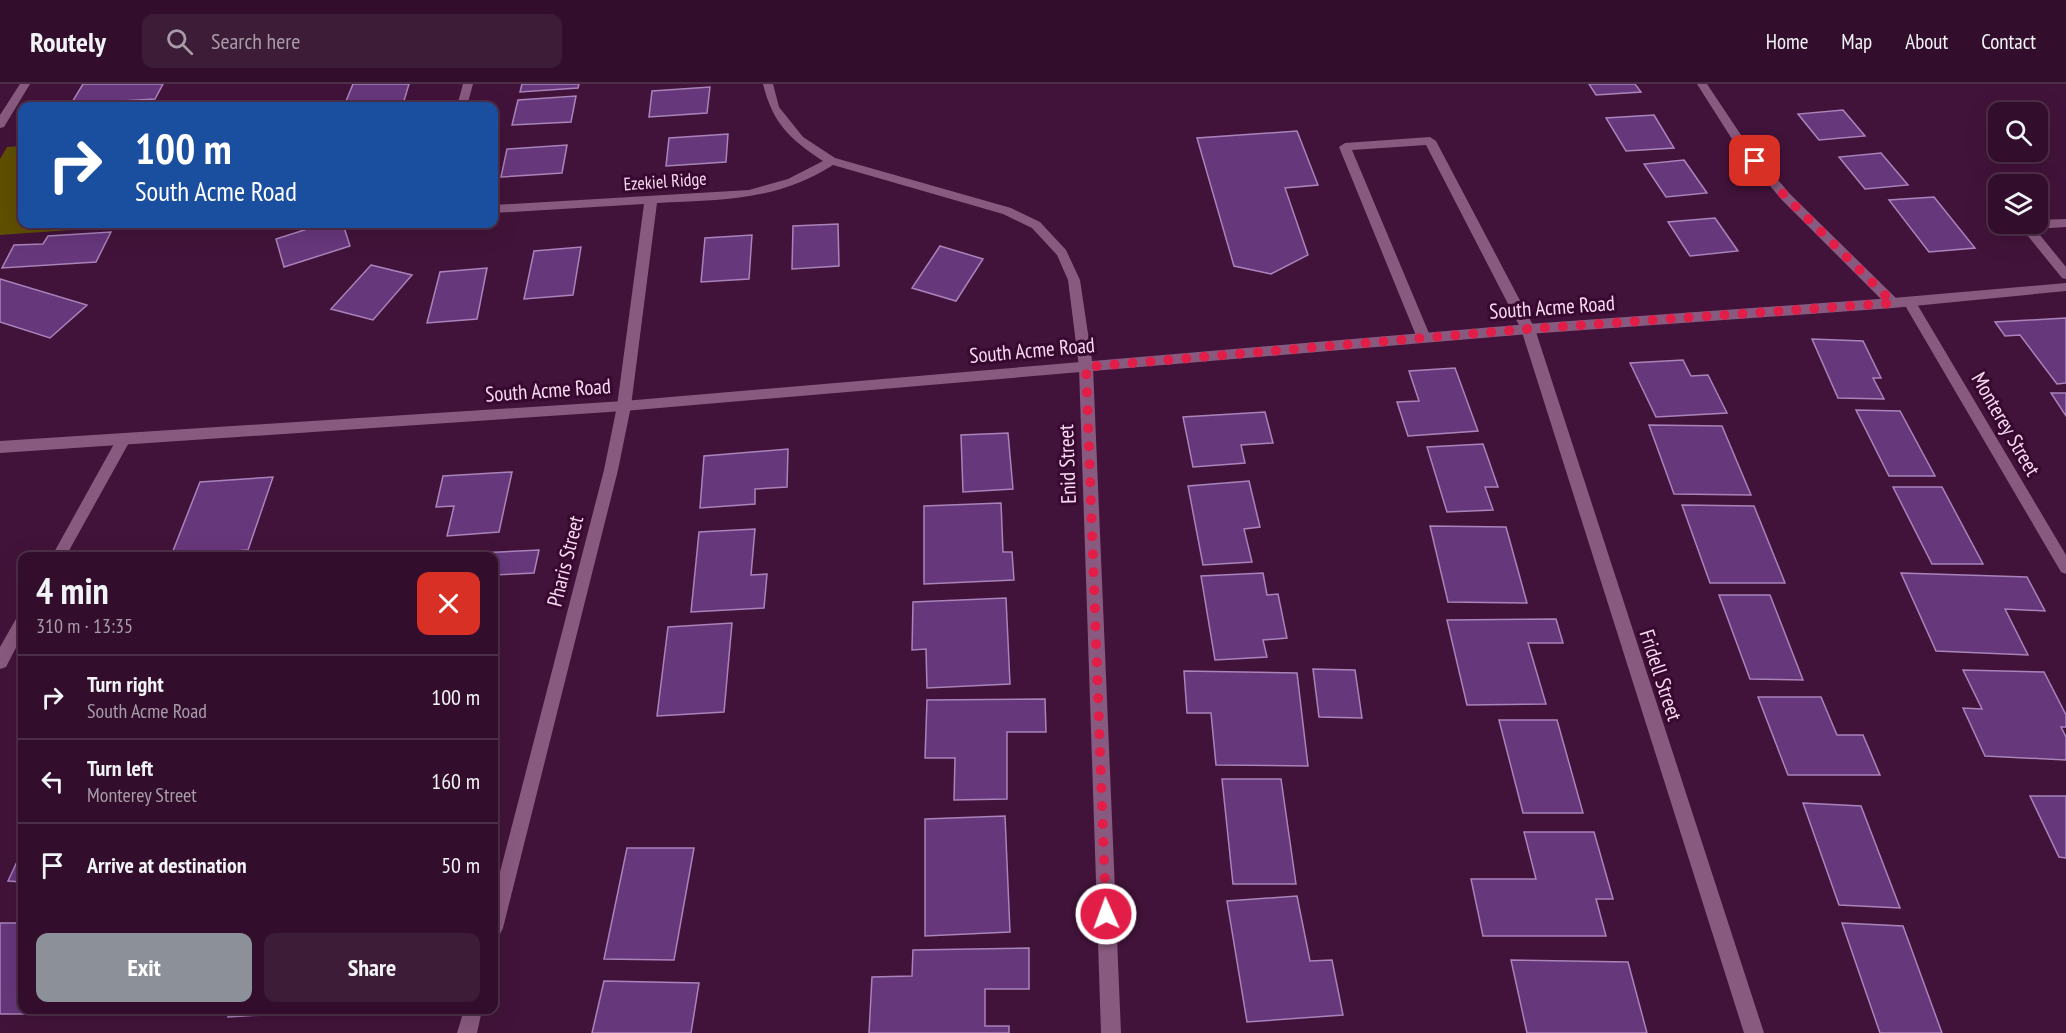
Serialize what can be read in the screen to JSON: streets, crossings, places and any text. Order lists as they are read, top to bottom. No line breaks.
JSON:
{"streets":{"street":["Ezekiel Ridge","South Acme Road","Monterey Street","Enid Street","Pharis Street","Fridell Street"]},"crossings":[["Ezekiel Ridge","Enid Street"],["Ezekiel Ridge","Pharis Street"],["South Acme Road","Monterey Street"],["South Acme Road","Enid Street"],["South Acme Road","Pharis Street"],["South Acme Road","Fridell Street"]],"page":{"header":"Routely","search":"Search here","nav":["Home","Map","About","Contact"],"turn":["100 m","South Acme Road"],"heading":["4 min","310 m · 13:35"],"list":[{"name":"Turn right","note":"South Acme Road","value":"100 m"},{"name":"Turn left","note":"Monterey Street","value":"160 m"},{"name":"Arrive at destination","value":"50 m"}],"buttons":["Exit","Share"]}}
